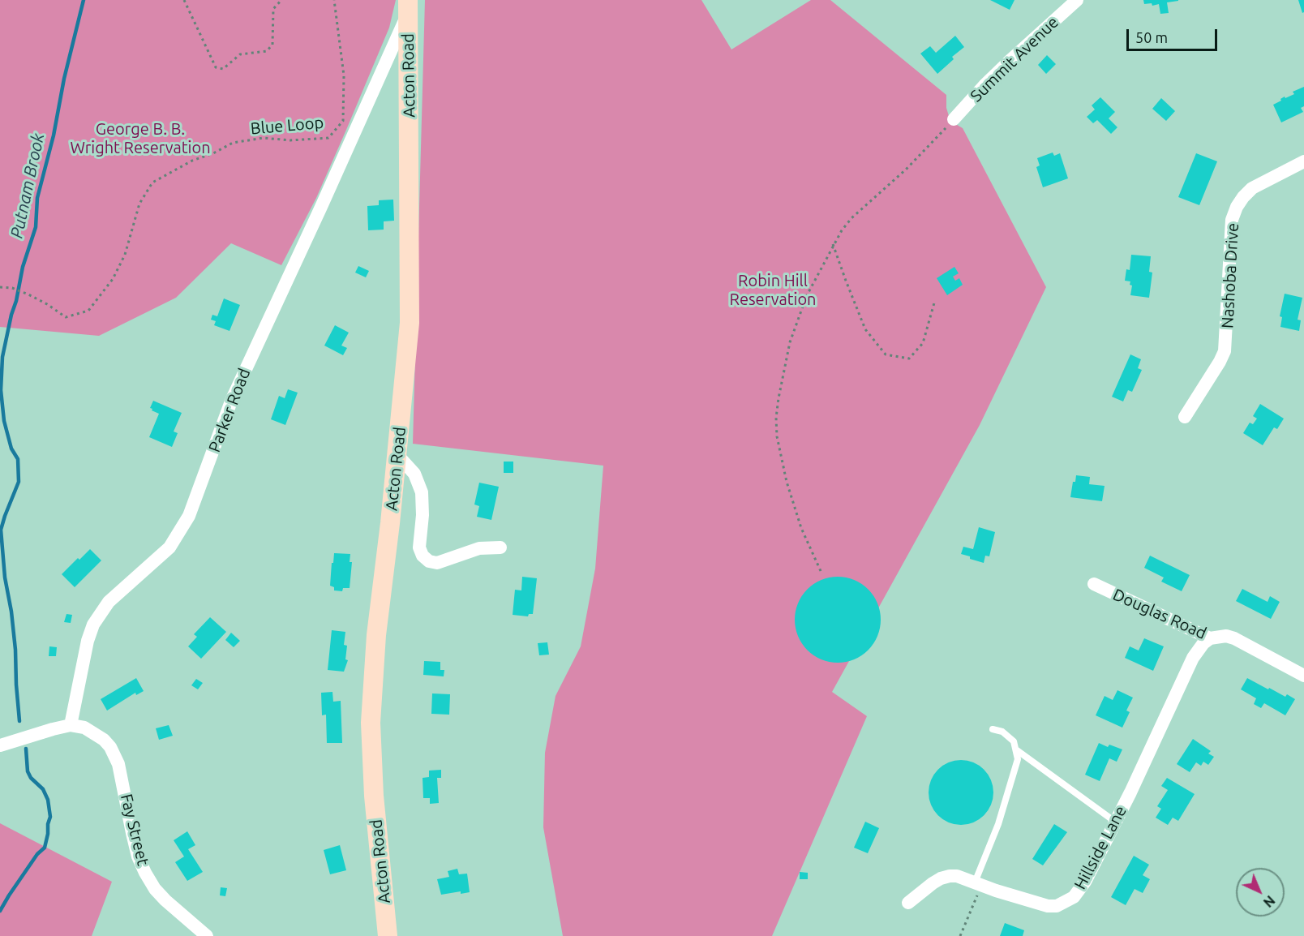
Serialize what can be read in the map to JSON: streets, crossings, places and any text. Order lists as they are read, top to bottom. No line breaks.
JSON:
{"streets":{"main road":["Acton Road"],"street":["Summit Avenue","Nashoba Drive","Parker Road","Douglas Road","Fay Street","Hillside Lane"],"path":["Blue Loop"]},"crossings":[["Acton Road","Parker Road"],["Parker Road","Fay Street"],["Douglas Road","Hillside Lane"]],"water":["Putnam Brook"],"parks":["George B. B. Wright Reservation","Robin Hill Reservation"],"scale_bar":"50 m","north":"bottom right"}
